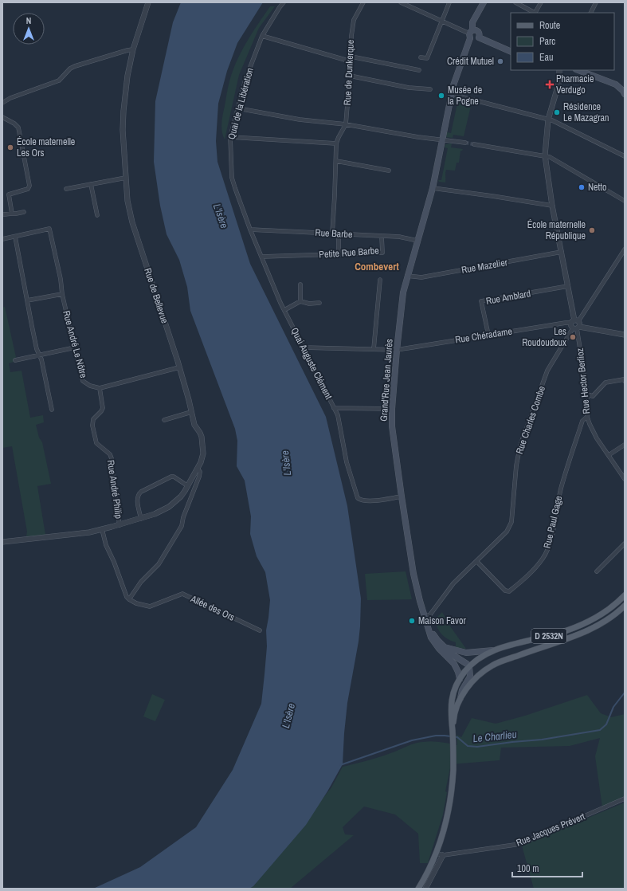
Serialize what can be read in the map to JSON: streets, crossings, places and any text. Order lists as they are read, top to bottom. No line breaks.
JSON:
{"streets":{"main road":["Grand'Rue Jean Jaurès","D 2532N"],"street":["Rue de Dunkerque","Quai de la Libération","Rue Barbe","Petite Rue Barbe","Rue Mazelier","Rue de Bellevue","Rue Amblard","Rue Chéradame","Rue André Le Nôtre","Quai Auguste Clément","Rue Hector Berlioz","Rue Charles Combe","Rue André Philip","Rue Paul Gage","Allée des Ors","Rue Jacques Prévert"]},"crossings":[["Quai de la Libération","Rue Barbe"],["Quai de la Libération","Quai Auguste Clément"],["Rue Barbe","Petite Rue Barbe"],["Rue Barbe","Quai Auguste Clément"],["Rue Barbe","Grand'Rue Jean Jaurès"],["Petite Rue Barbe","Quai Auguste Clément"],["Rue Mazelier","Grand'Rue Jean Jaurès"],["Rue de Bellevue","Rue André Philip"],["Rue Amblard","Rue Chéradame"],["Rue Chéradame","Quai Auguste Clément"],["Rue Chéradame","Grand'Rue Jean Jaurès"],["Rue Chéradame","Rue Hector Berlioz"],["Rue Chéradame","Rue Charles Combe"],["Rue André Le Nôtre","Rue André Philip"],["Quai Auguste Clément","Grand'Rue Jean Jaurès"],["Grand'Rue Jean Jaurès","Rue Charles Combe"],["Rue Hector Berlioz","Rue Charles Combe"],["Rue Hector Berlioz","Rue Paul Gage"],["Rue Charles Combe","Rue Paul Gage"],["D 2532N","Rue Jacques Prévert"]],"districts":["Combevert"],"water":["L'Isère","Le Charlieu"],"places":{"other":["Crédit Mutuel","Musée de la Pogne","Résidence Le Mazagran","École maternelle Les Ors","Netto","École maternelle République","Les Roudoudoux","Maison Favor"],"health":["Pharmacie Verdugo"]},"legend":["Route","Parc","Eau"],"scale_bar":"100 m","north":"top"}
